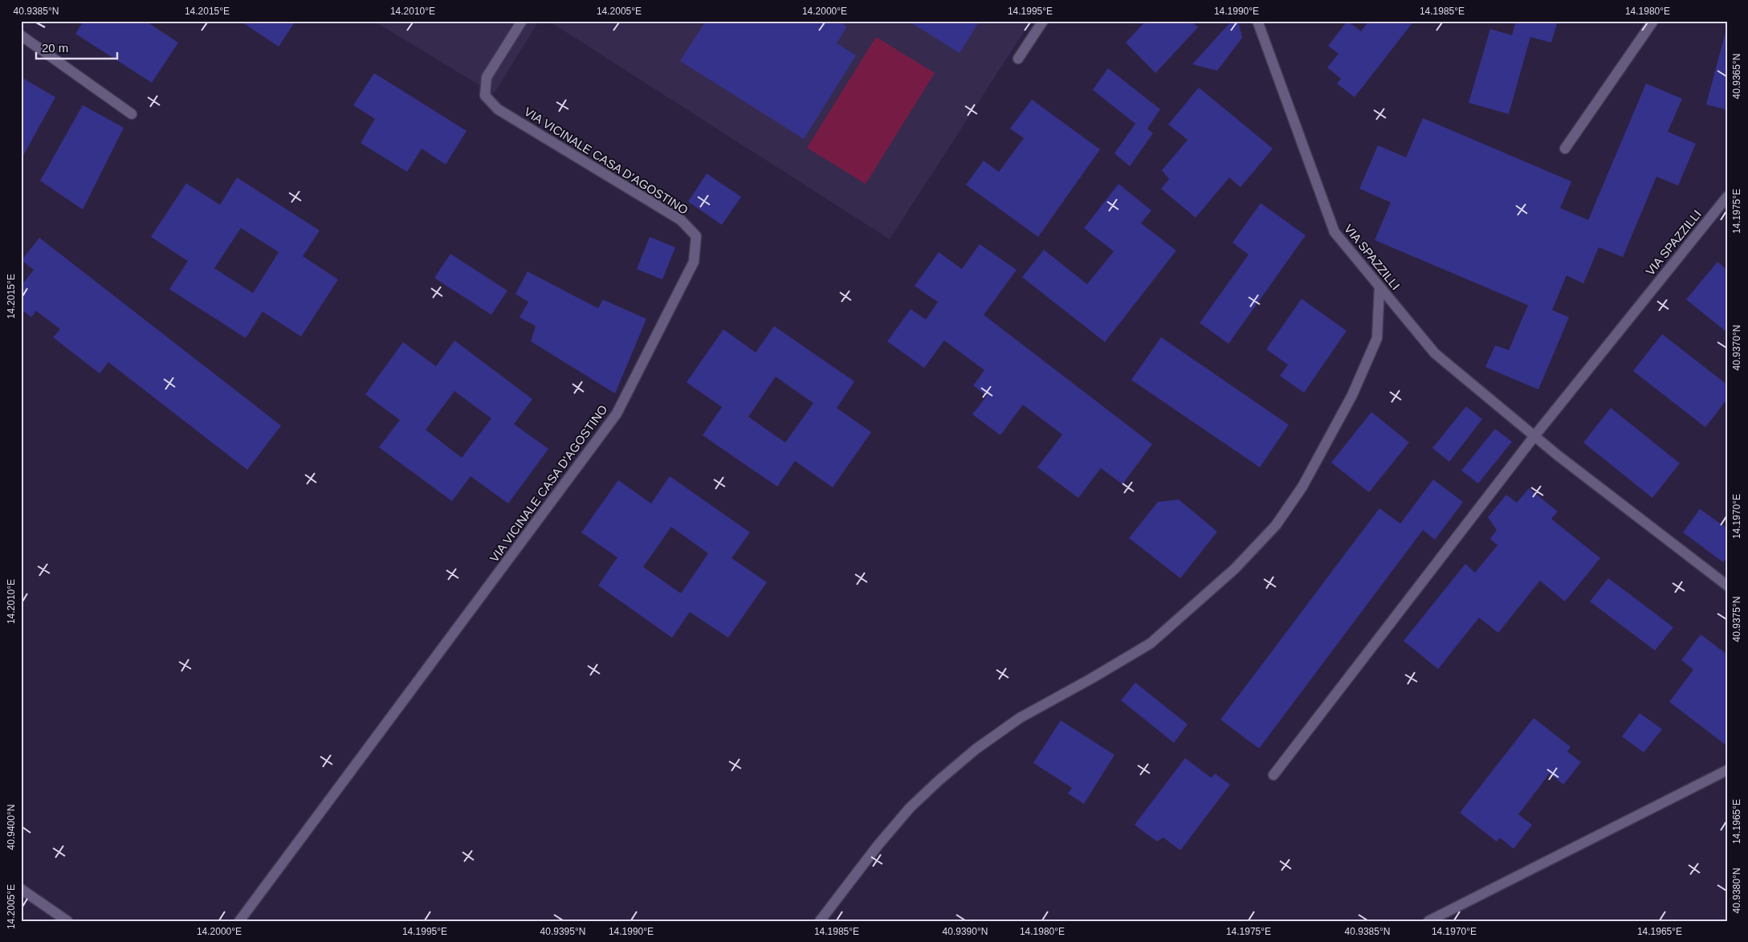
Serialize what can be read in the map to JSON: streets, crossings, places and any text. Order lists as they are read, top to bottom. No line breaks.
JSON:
{"streets":{"street":["VIA VICINALE CASA D'AGOSTINO","VIA SPAZZILLI"]},"scale_bar":"20 m","coordinates":["40.9385°N","14.2015°E","14.2010°E","14.2005°E","14.2000°E","14.1995°E","14.1990°E","14.1985°E","14.1980°E","40.9365°N","14.1975°E","40.9370°N","14.1970°E","40.9375°N","14.1965°E","40.9400°N","40.9380°N","40.9395°N","40.9390°N"]}
